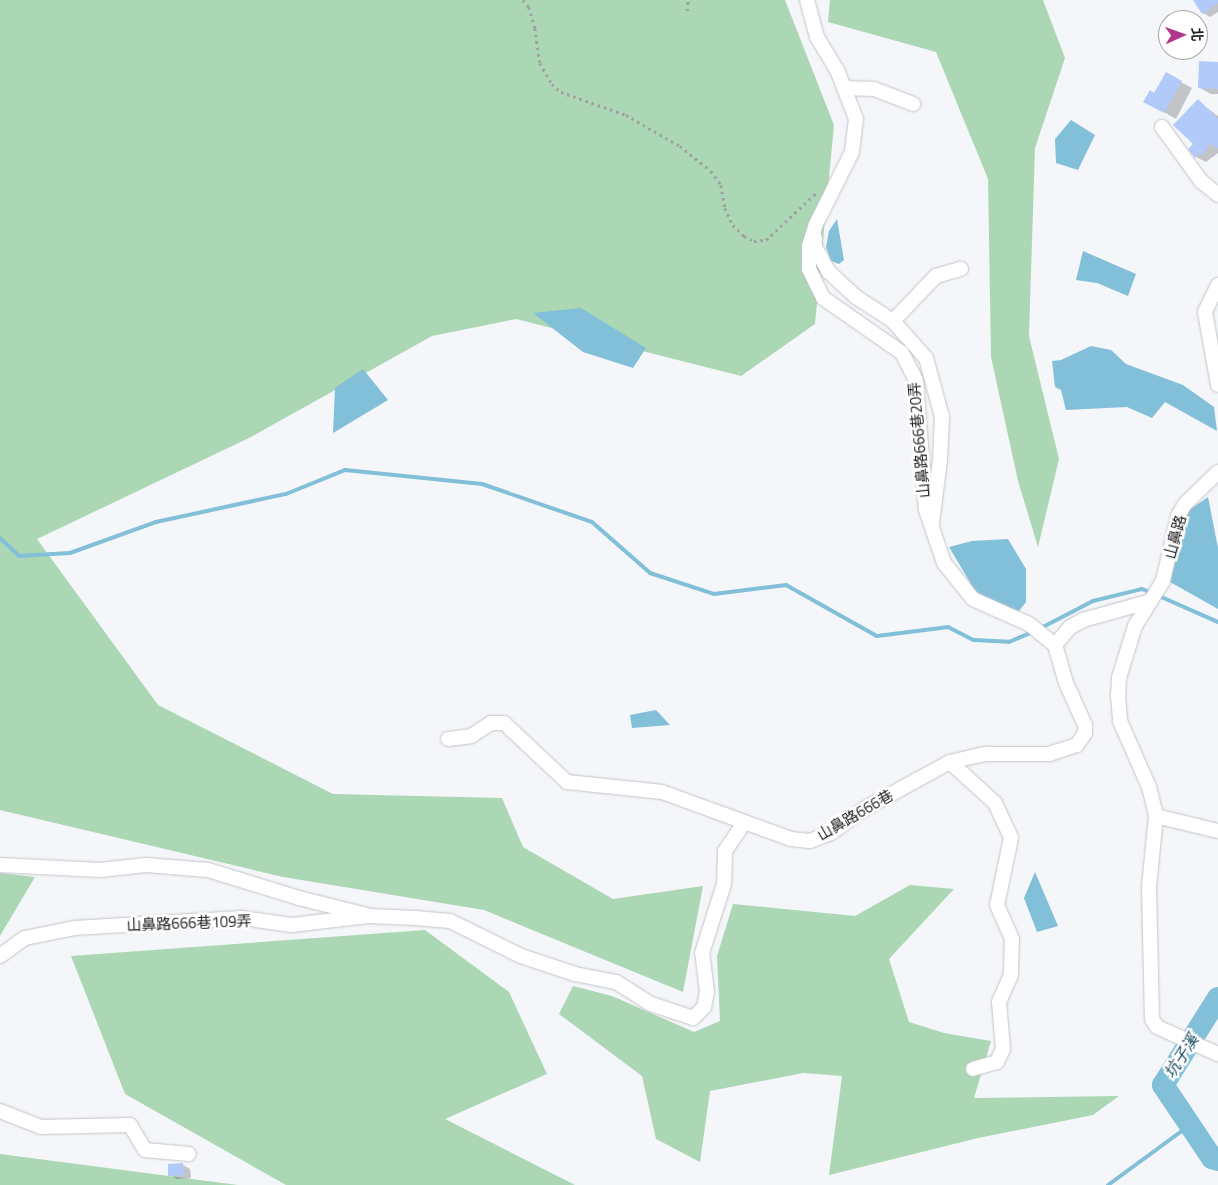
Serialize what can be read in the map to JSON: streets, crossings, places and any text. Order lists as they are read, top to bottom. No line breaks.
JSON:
{"streets":{"street":["山鼻路666巷20弄","山鼻路","山鼻路666巷","山鼻路666巷109弄"]},"crossings":[["山鼻路666巷20弄","山鼻路666巷"],["山鼻路666巷","山鼻路666巷109弄"]],"water":["坑子溪"],"north":"right"}
